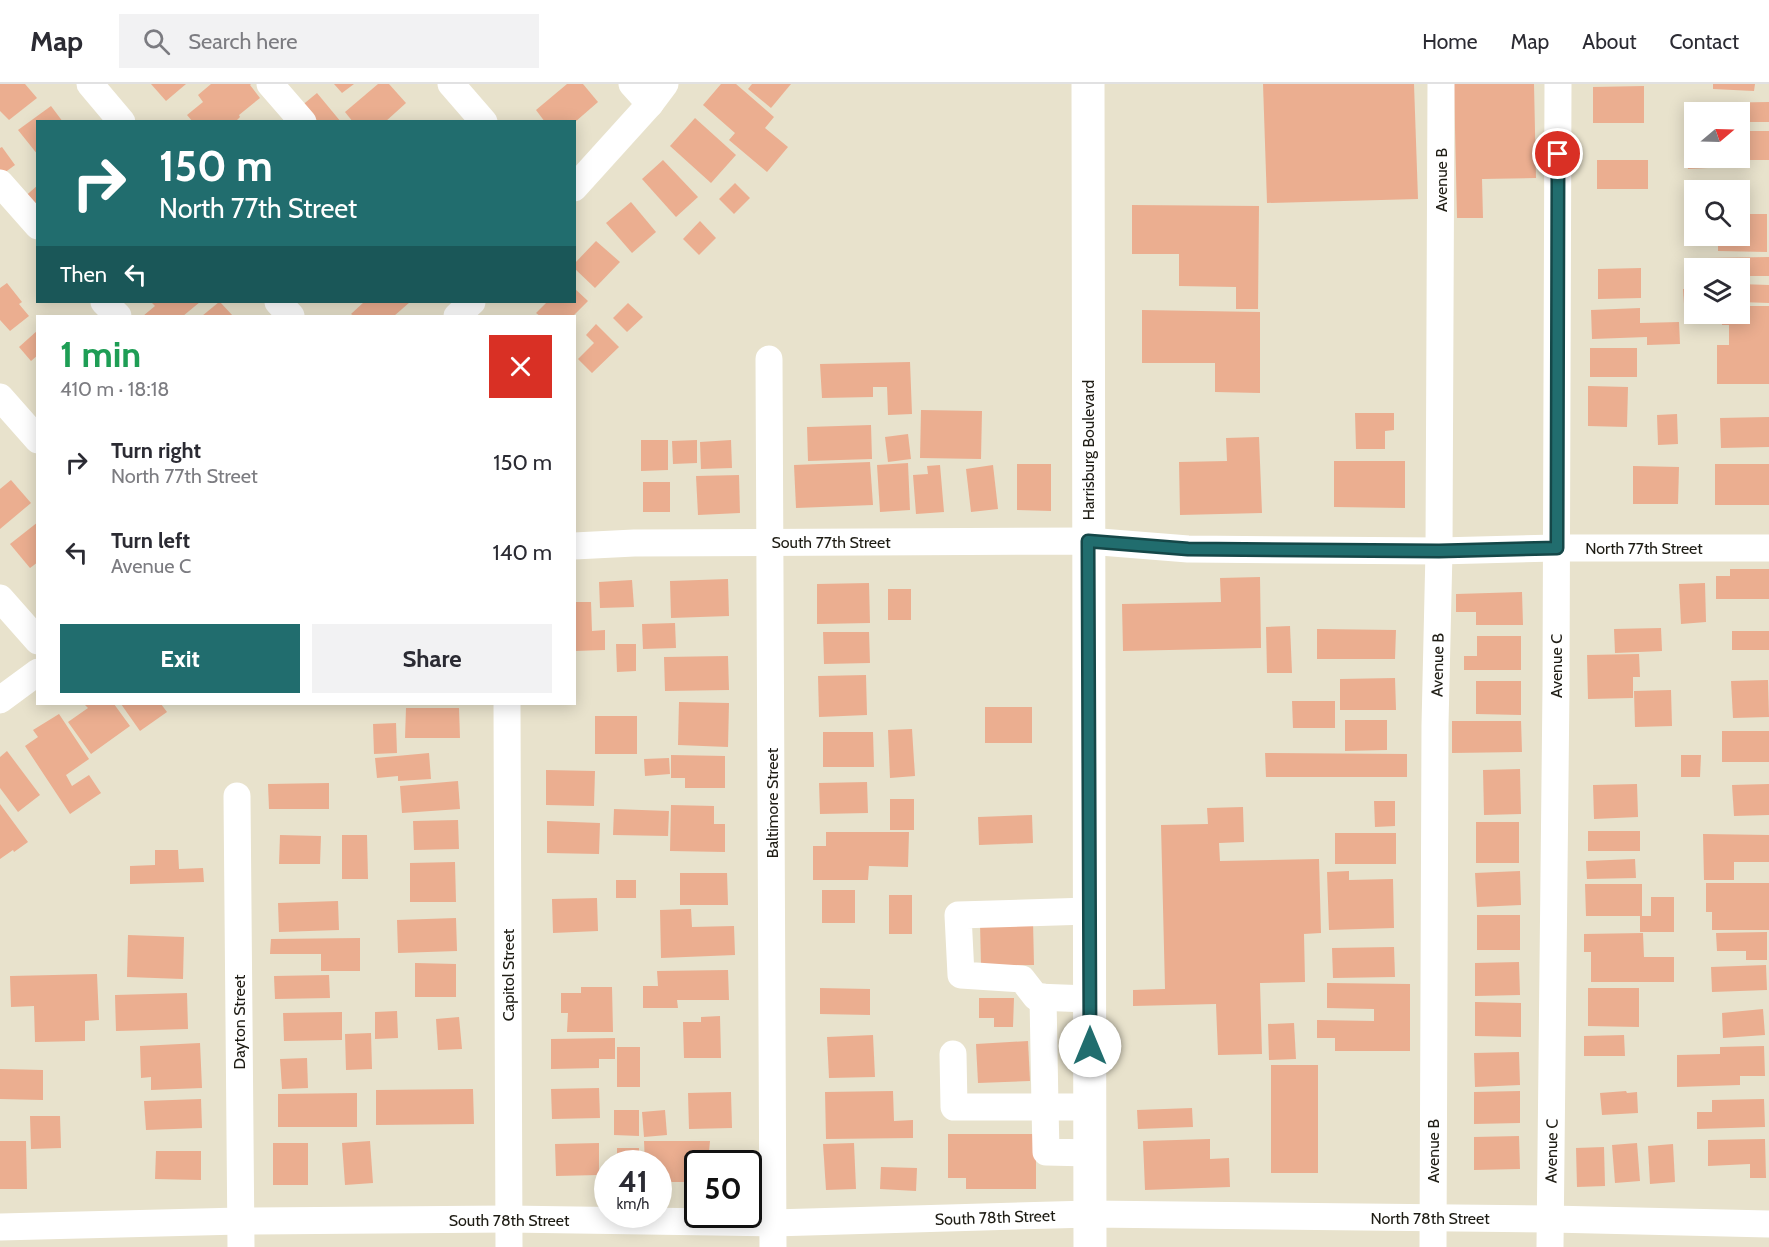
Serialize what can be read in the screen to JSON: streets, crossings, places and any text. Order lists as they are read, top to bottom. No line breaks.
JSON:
{"streets":{"main road":["Harrisburg Boulevard"],"street":["Avenue B","South 77th Street","North 77th Street","Avenue C","Baltimore Street","Capitol Street","Dayton Street","South 78th Street","North 78th Street"]},"crossings":[["Avenue B","North 77th Street"],["Avenue B","North 78th Street"],["Harrisburg Boulevard","South 77th Street"],["Harrisburg Boulevard","North 77th Street"],["Harrisburg Boulevard","South 78th Street"],["Harrisburg Boulevard","North 78th Street"],["South 77th Street","North 77th Street"],["South 77th Street","Baltimore Street"],["North 77th Street","Avenue C"],["Avenue C","North 78th Street"],["Baltimore Street","South 78th Street"],["Capitol Street","South 78th Street"],["Dayton Street","South 78th Street"],["South 78th Street","North 78th Street"]],"north":"right","page":{"header":"Map","search":"Search here","nav":["Home","Map","About","Contact"],"turn":["150 m","North 77th Street"],"then":"Then","heading":["1 min","410 m · 18:18"],"list":[{"name":"Turn right","note":"North 77th Street","value":"150 m"},{"name":"Turn left","note":"Avenue C","value":"140 m"}],"buttons":["Exit","Share"],"speed":"41 km/h","limit":"50"}}
